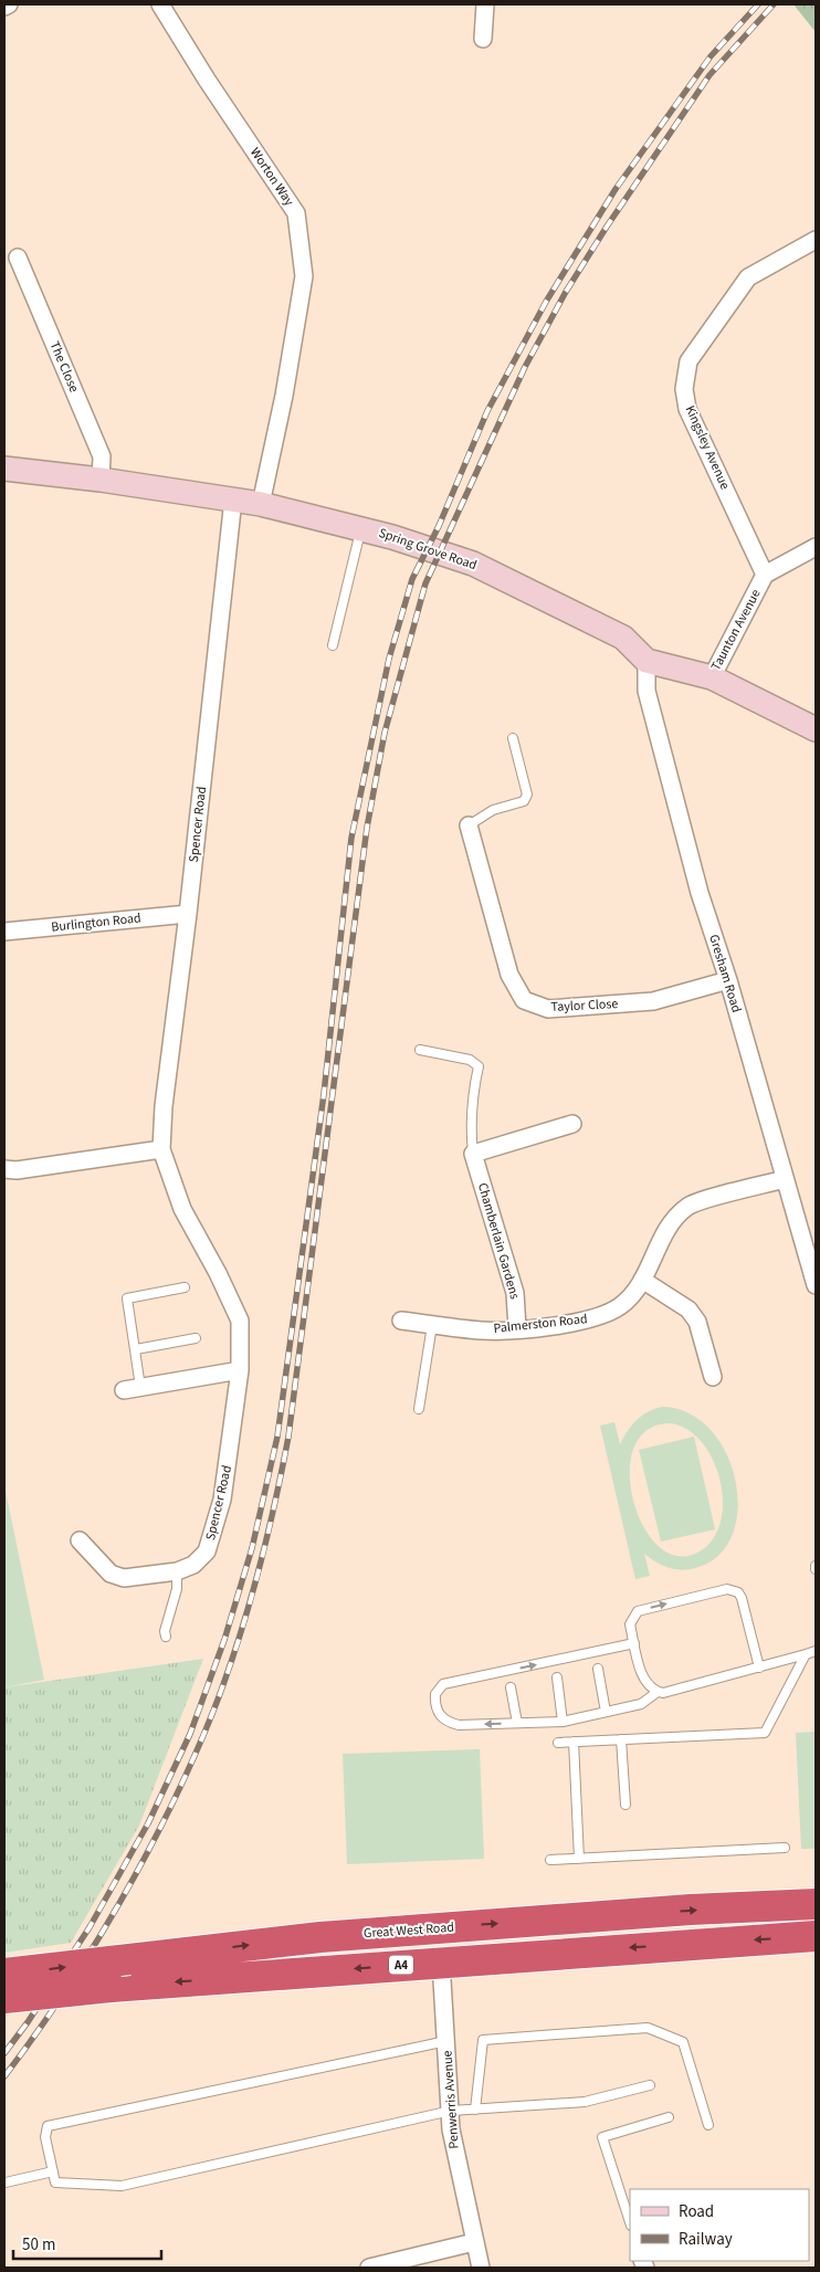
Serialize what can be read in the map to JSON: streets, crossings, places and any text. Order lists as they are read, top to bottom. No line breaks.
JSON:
{"streets":{"highway":["Great West Road","A4"],"main road":["Spring Grove Road"],"street":["Worton Way","The Close","Kingsley Avenue","Taunton Avenue","Spencer Road","Burlington Road","Gresham Road","Taylor Close","Chamberlain Gardens","Palmerston Road","Penwerris Avenue"]},"crossings":[["Worton Way","Spring Grove Road"],["The Close","Spring Grove Road"],["Kingsley Avenue","Taunton Avenue"],["Spring Grove Road","Spencer Road"],["Spring Grove Road","Gresham Road"],["Spencer Road","Burlington Road"],["Gresham Road","Taylor Close"],["Gresham Road","Palmerston Road"],["Chamberlain Gardens","Palmerston Road"],["A4","Penwerris Avenue"]],"legend":["Road","Railway"],"scale_bar":"50 m"}
